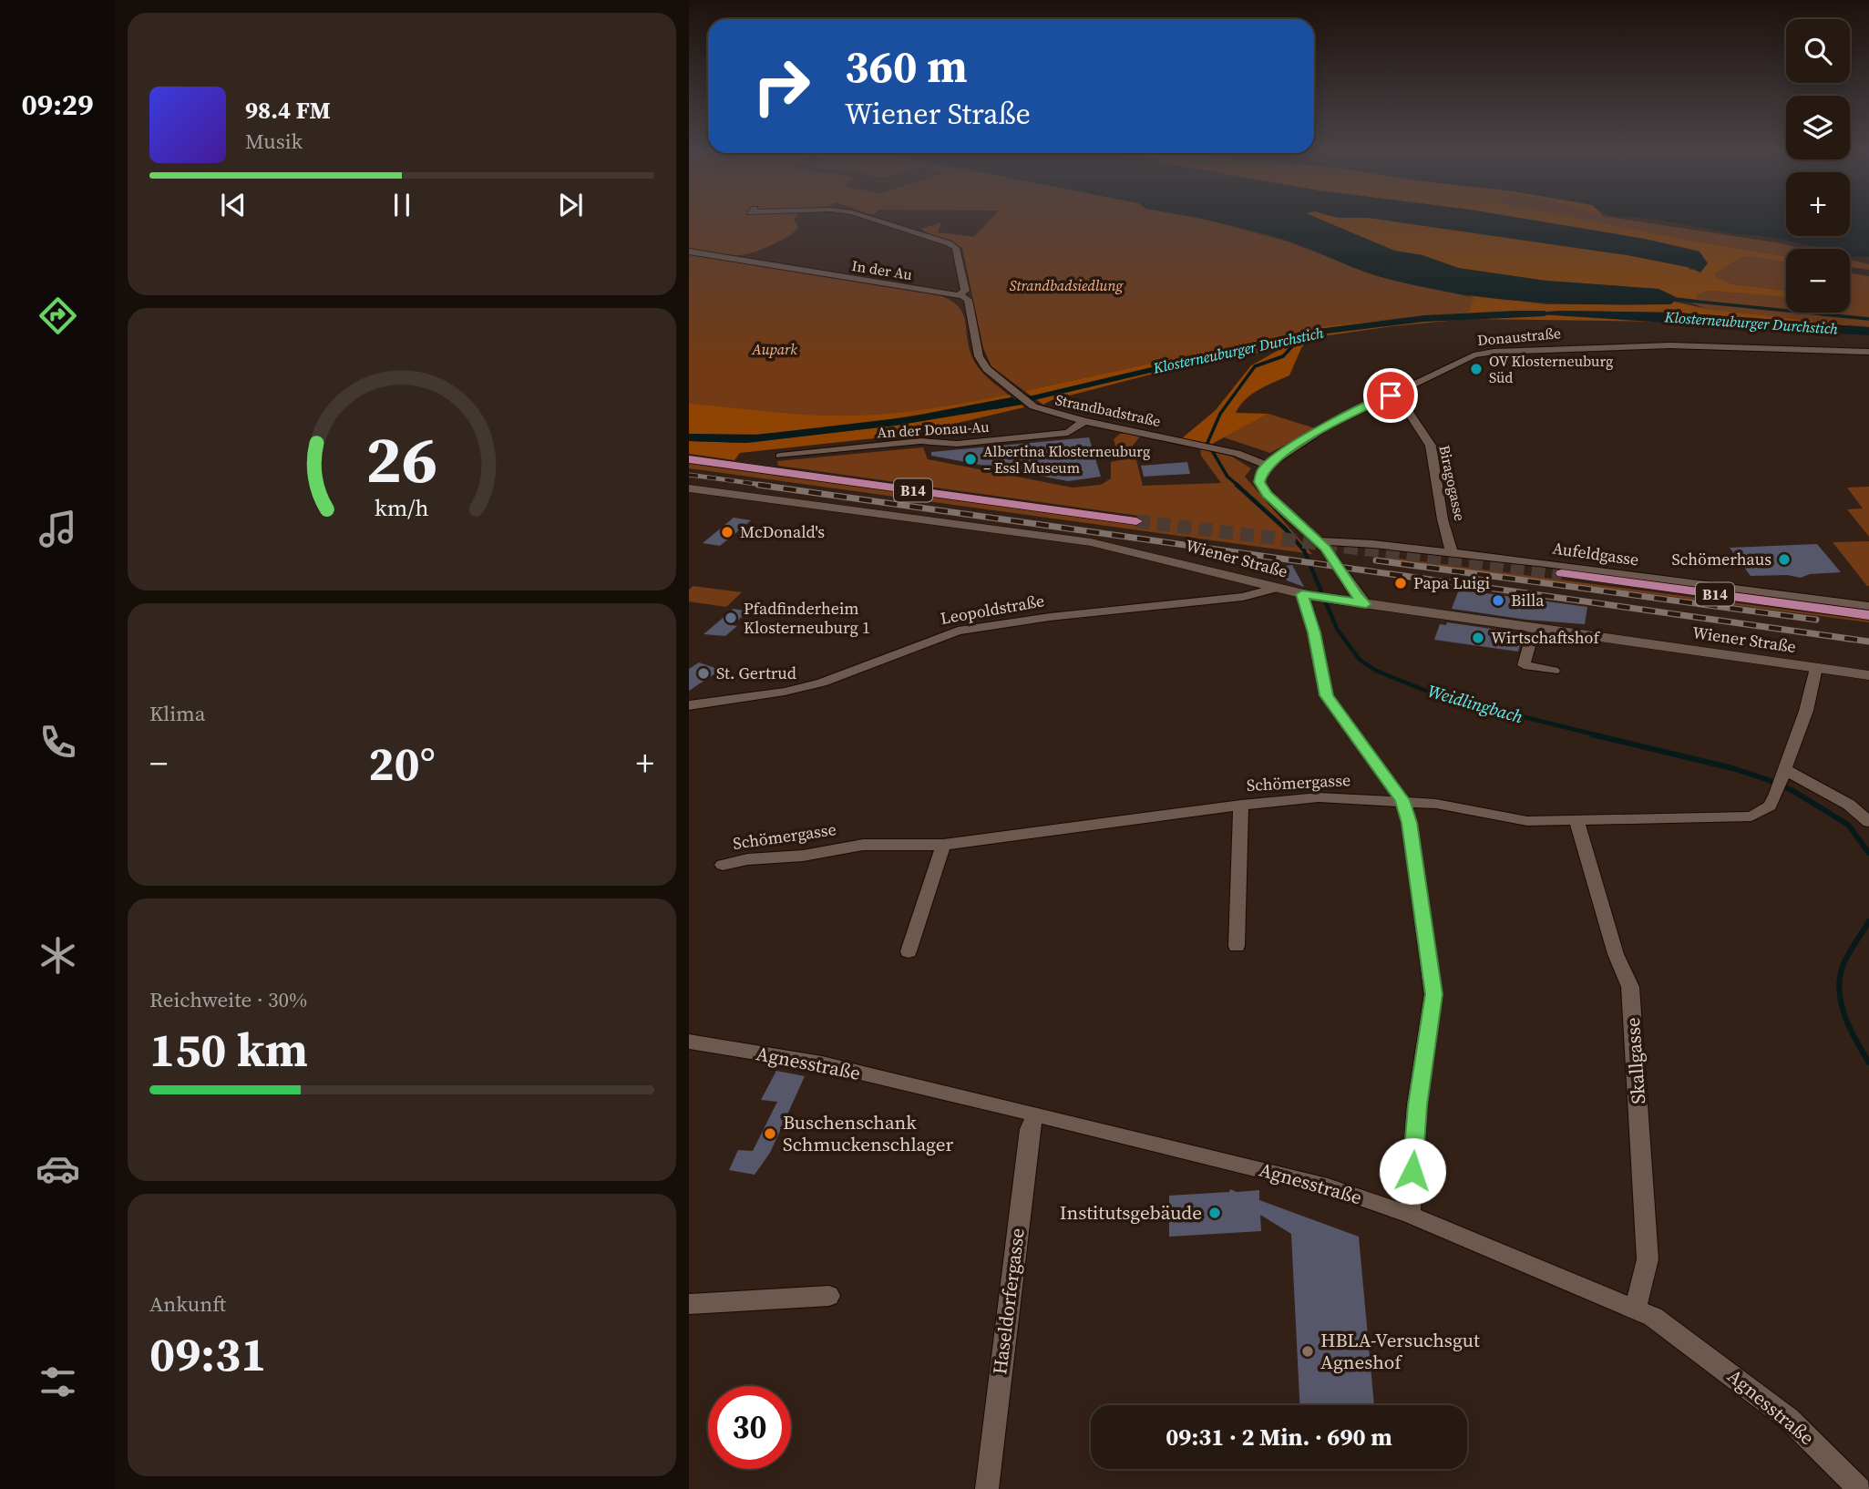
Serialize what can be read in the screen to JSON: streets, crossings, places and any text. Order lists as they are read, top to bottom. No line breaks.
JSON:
{"streets":{"main road":["B14"],"street":["In der Au","Donaustraße","Strandbadstraße","An der Donau-Au","Biragogasse","Aufeldgasse","Wiener Straße","Leopoldstraße","Schömergasse","Skallgasse","Agnesstraße","Haseldorfergasse"]},"crossings":[["In der Au","Strandbadstraße"],["Donaustraße","Strandbadstraße"],["Donaustraße","Biragogasse"],["Strandbadstraße","An der Donau-Au"],["Biragogasse","Aufeldgasse"],["Wiener Straße","Leopoldstraße"],["Wiener Straße","Schömergasse"],["Schömergasse","Skallgasse"],["Skallgasse","Agnesstraße"],["Agnesstraße","Haseldorfergasse"]],"water":["Klosterneuburger Durchstich","Weidlingbach"],"parks":["Strandbadsiedlung","Aupark"],"places":["OV Klosterneuburg Süd","Albertina Klosterneuburg – Essl Museum","McDonald's","Schömerhaus","Papa Luigi","Billa","Pfadfinderheim Klosterneuburg 1","Wirtschaftshof","St. Gertrud","Buschenschank Schmuckenschlager","Institutsgebäude","HBLA-Versuchsgut Agneshof"],"page":{"tabs":"09:29","map_buttons":["+","−"],"turn":["360 m","Wiener Straße"],"song":["98.4 FM","Musik"],"tile":["Klima",["Reichweite · 30%","150 km"],["Ankunft","09:31"]],"heat":["−","20°","+"],"limit":"30","trip":"09:31 · 2 Min. · 690 m","gauge":["26","km/h"]}}
